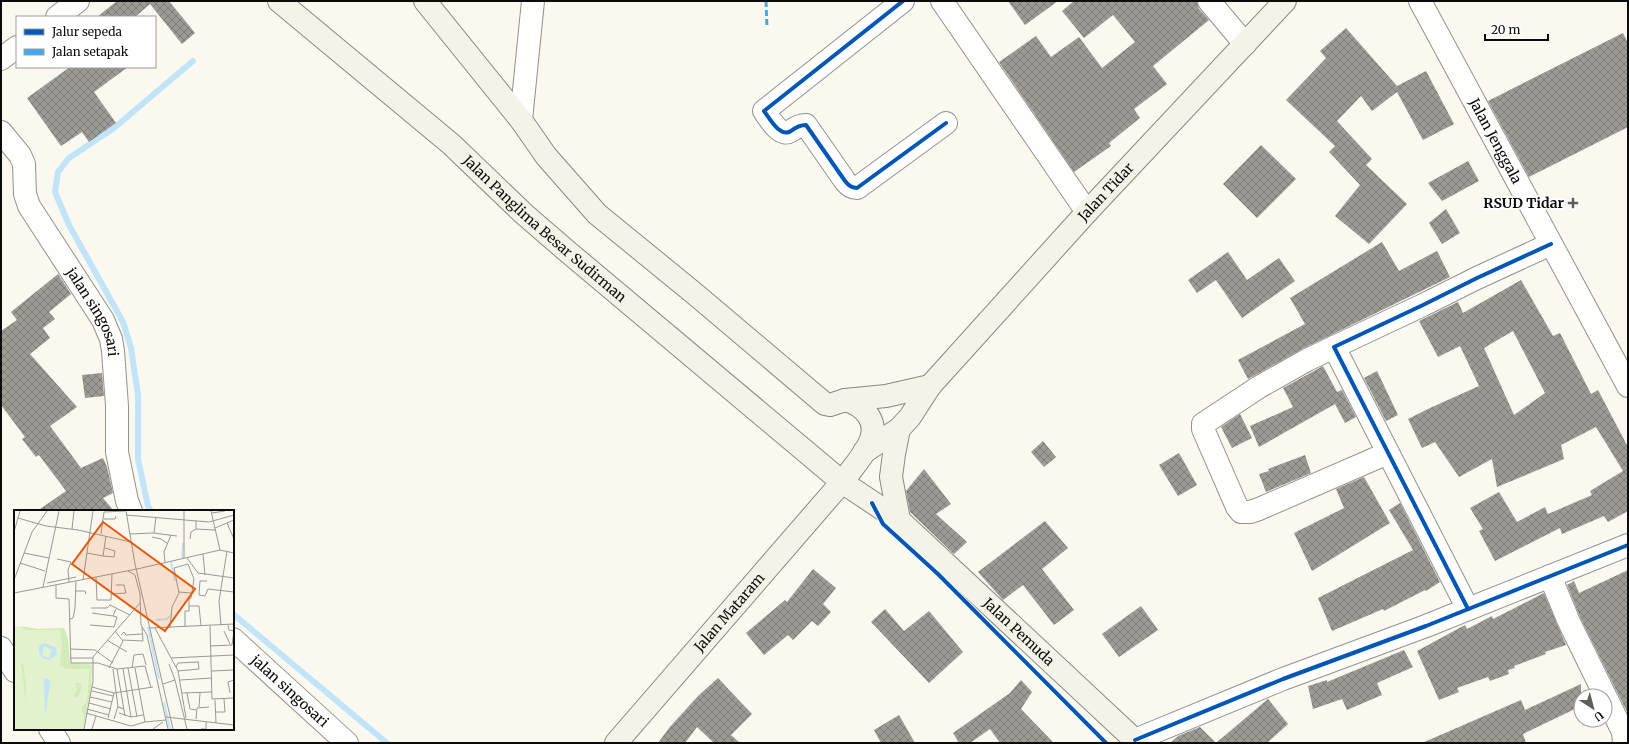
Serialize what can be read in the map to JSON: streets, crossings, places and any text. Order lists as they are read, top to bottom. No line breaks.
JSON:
{"streets":{"main road":["Jalan Tidar","Jalan Panglima Besar Sudirman","Jalan Mataram","Jalan Pemuda"],"street":["Jalan Jenggala","jalan singosari"]},"crossings":[["Jalan Panglima Besar Sudirman","Jalan Mataram"],["Jalan Panglima Besar Sudirman","Jalan Pemuda"],["Jalan Mataram","Jalan Pemuda"]],"places":{"health":["RSUD Tidar"]},"legend":["Jalur sepeda","Jalan setapak"],"scale_bar":"20 m","north":"bottom right"}
